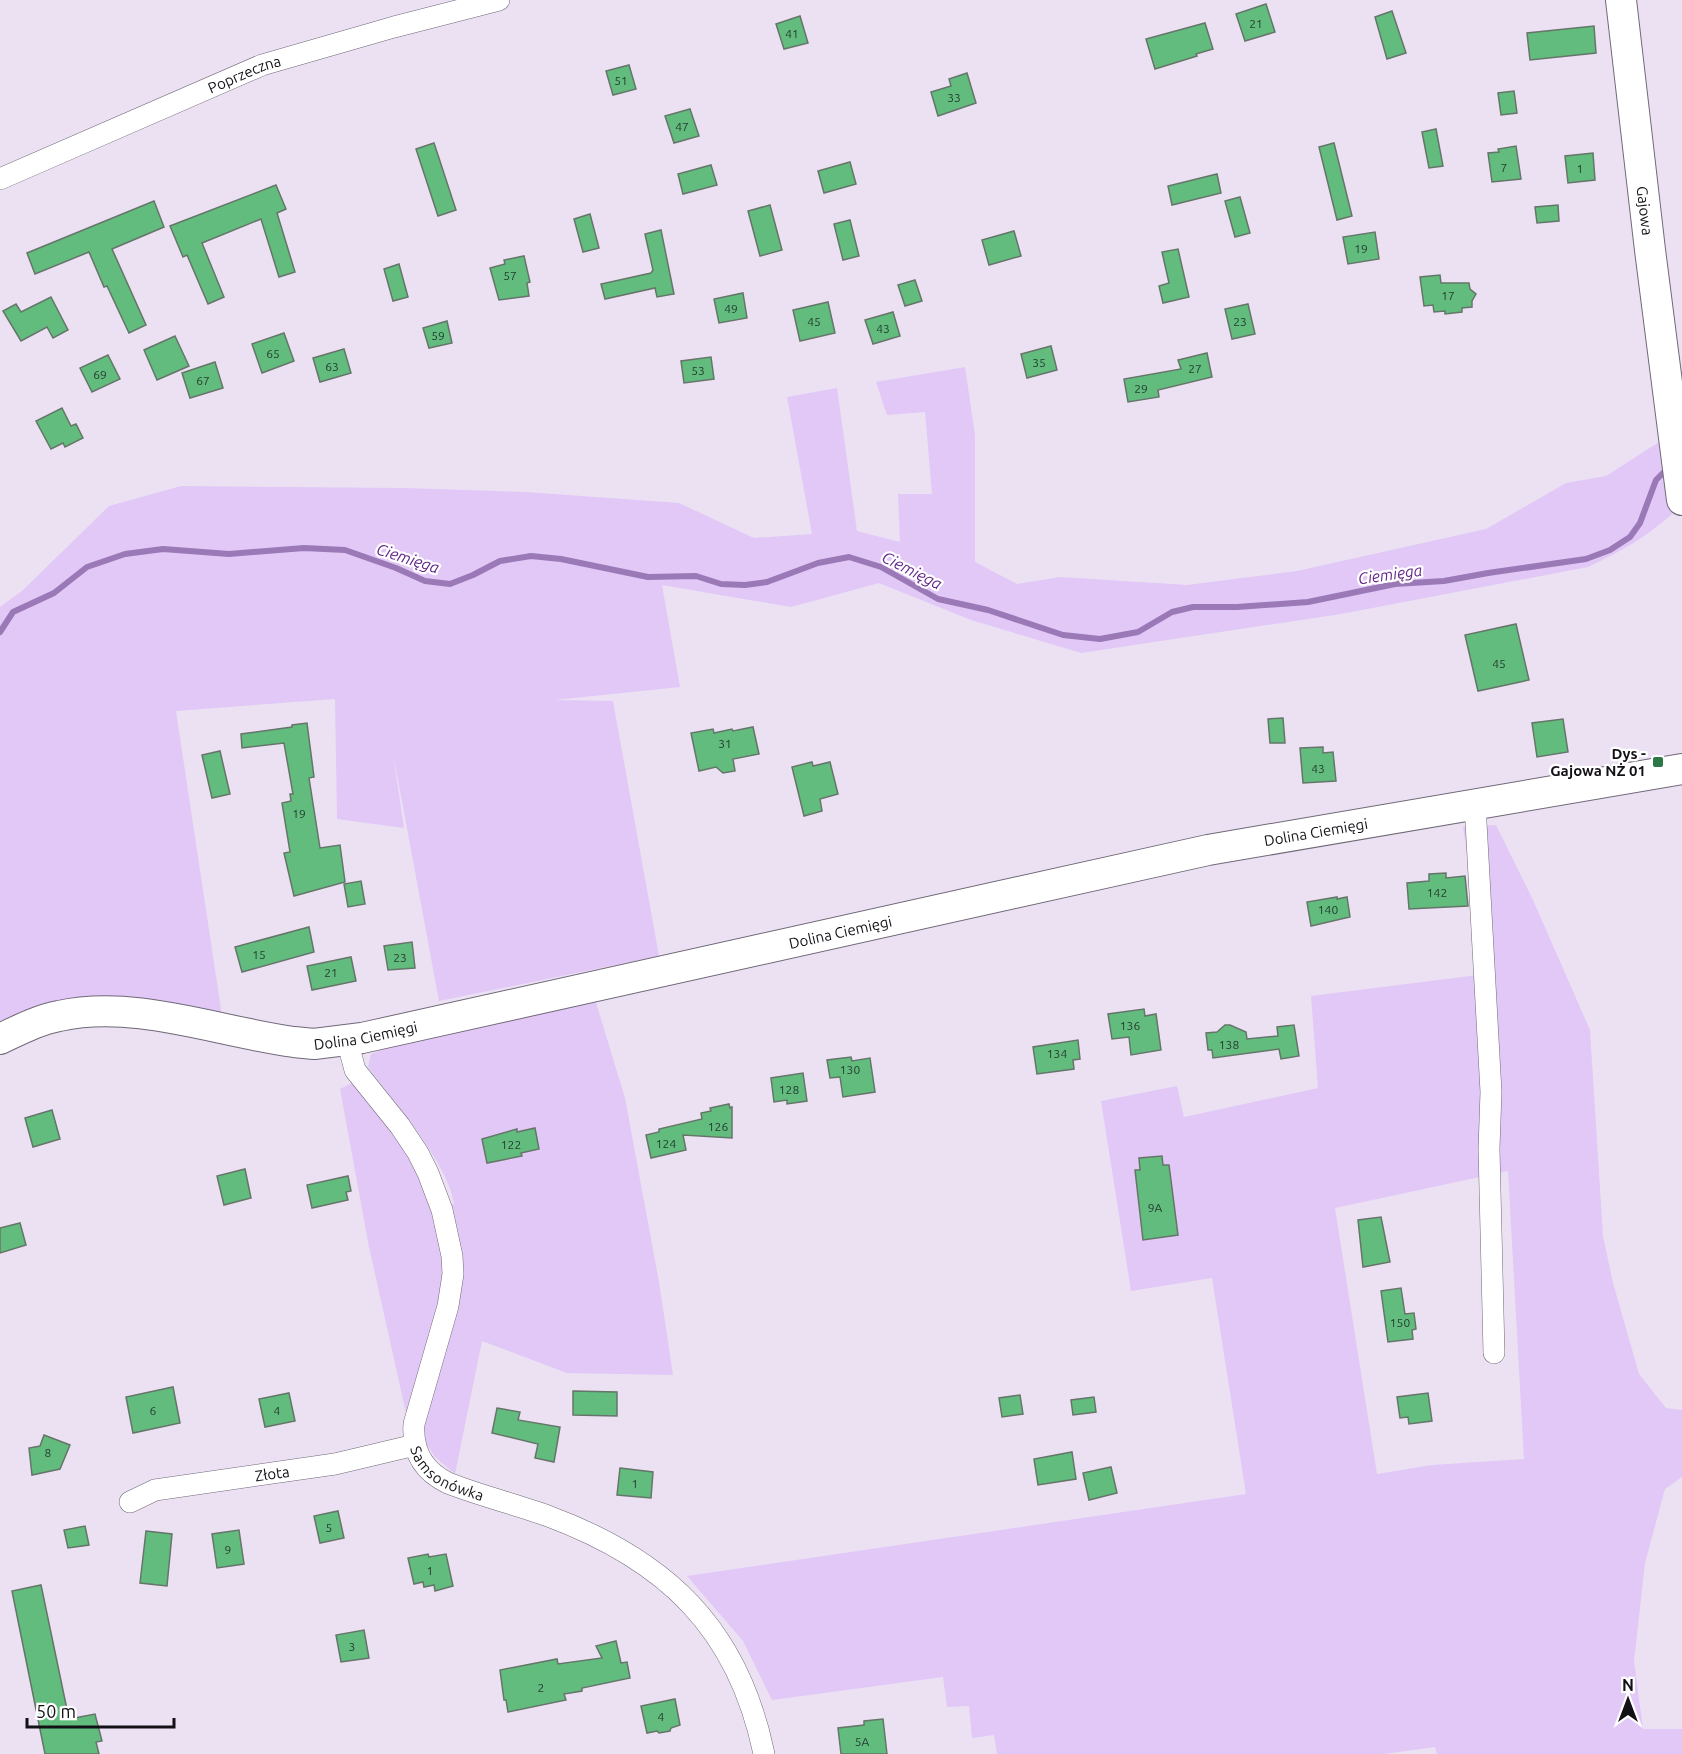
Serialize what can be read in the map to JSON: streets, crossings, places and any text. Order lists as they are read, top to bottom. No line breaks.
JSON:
{"streets":{"street":["Poprzeczna","Gajowa","Dolina Ciemięgi","Samsonówka","Złota"]},"crossings":[["Dolina Ciemięgi","Samsonówka"],["Samsonówka","Złota"]],"water":["Ciemięga"],"places":{"transit":["Dys - Gajowa NŻ 01"]},"house_numbers":["21","41","51","33","47","7","1","19","57","17","49","45","23","43","59","65","35","63","27","53","69","67","29","45","31","43","19","142","140","15","23","21","136","138","134","130","128","126","124","122","9A","150","6","4","8","1","5","9","1","3","2","4","5A"],"scale_bar":"50 m","north":"top"}
